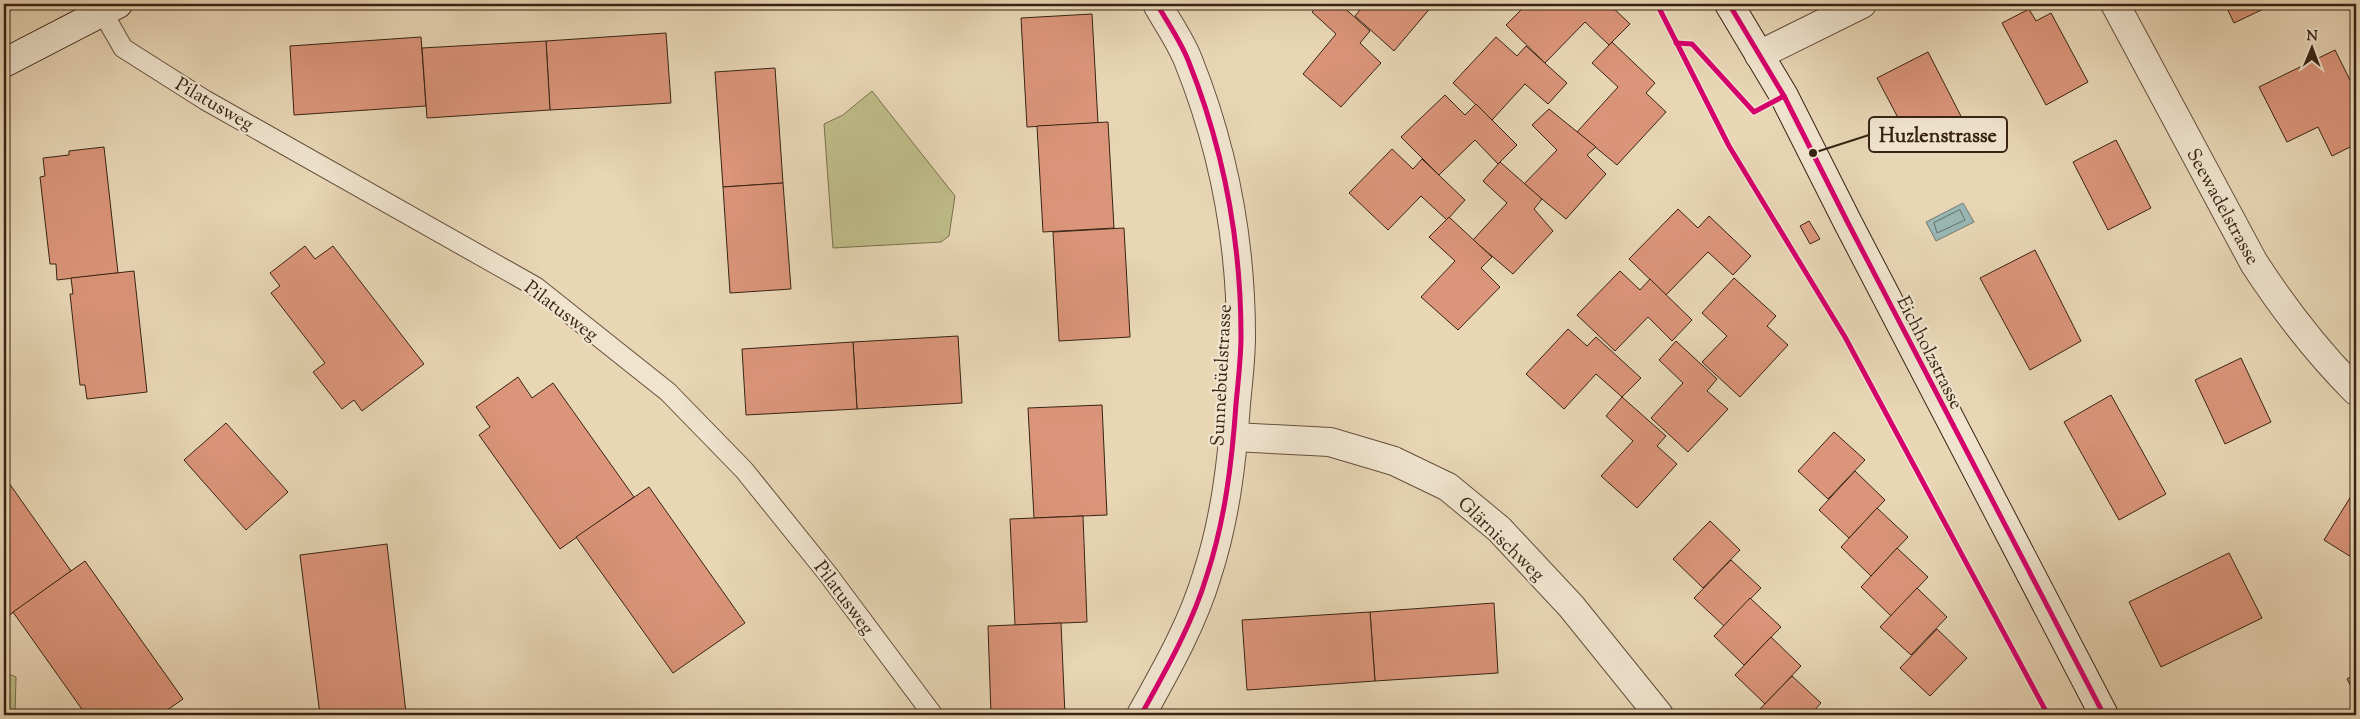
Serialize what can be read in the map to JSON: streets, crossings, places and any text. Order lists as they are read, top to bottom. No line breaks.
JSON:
{"streets":{"street":["Seewadelstrasse","Eichholzstrasse","Sunnebüelstrasse","Glärnischweg"],"lane":["Pilatusweg"]},"crossings":[["Sunnebüelstrasse","Glärnischweg"]],"places":["Huzlenstrasse"],"north":"top"}
